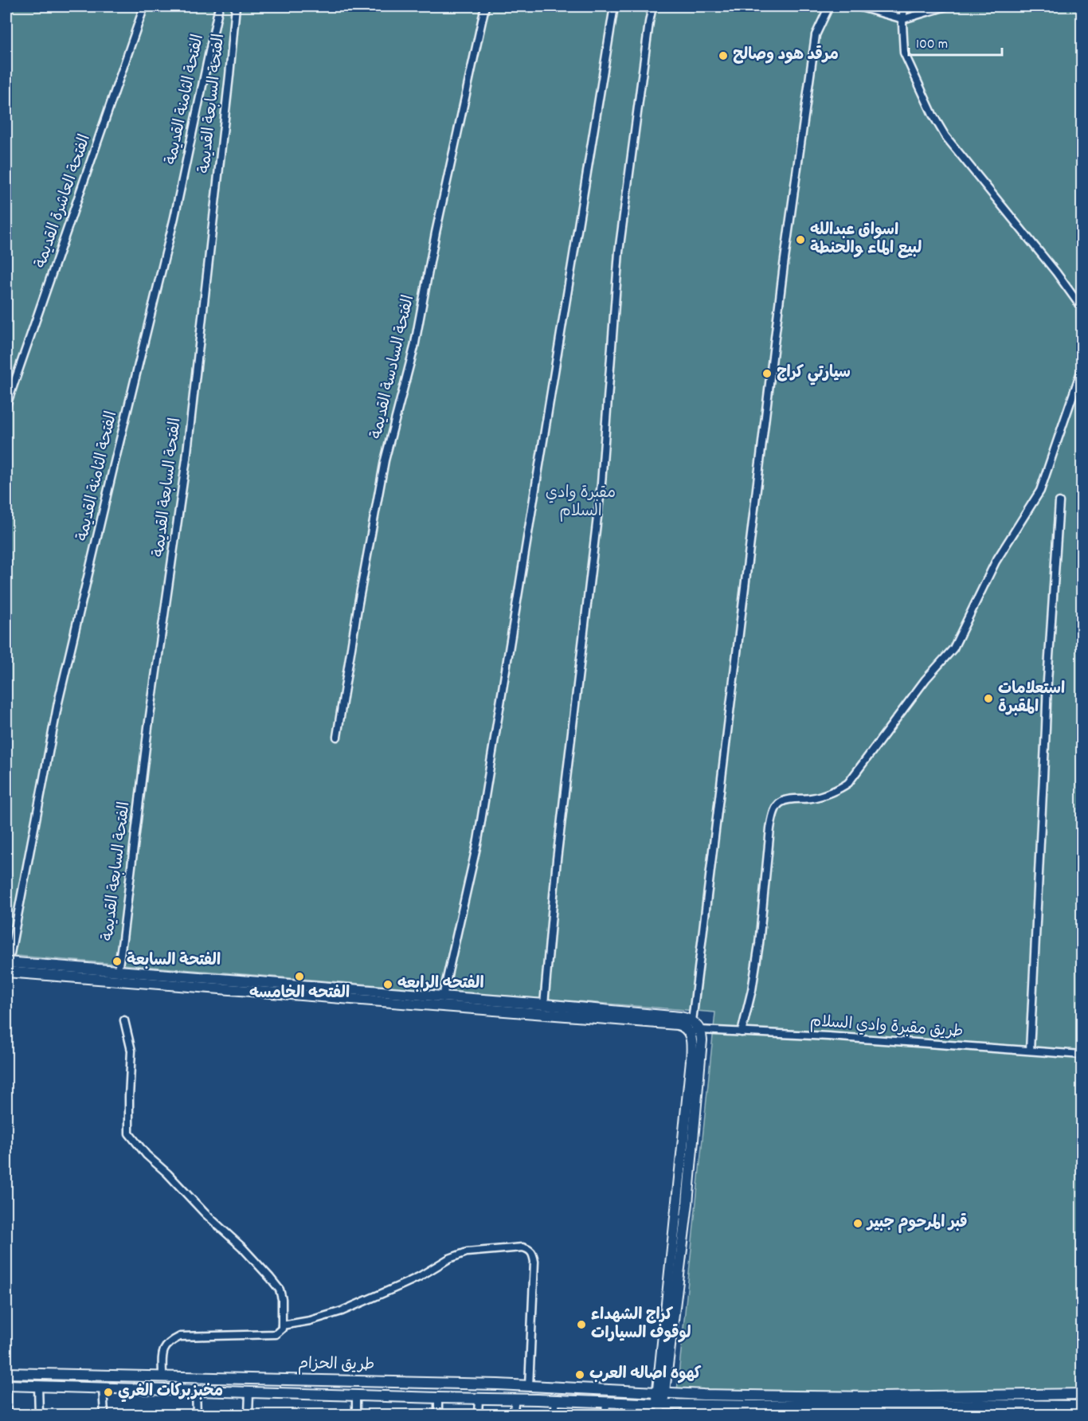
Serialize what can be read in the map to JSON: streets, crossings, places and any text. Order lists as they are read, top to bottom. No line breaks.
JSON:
{"streets":{"main road":["طريق الحزام"],"street":["الفتحة الثامنة القديمة","الفتحة السابعة القديمة","الفتحة العاشرة القديمة","الفتحة السادسة القديمة","طريق مقبرة وادي السلام"]},"parks":["مقبرة وادي السلام"],"places":["مرقد هود وصالح","اسواق عبدالله لبيع الماء والحنطة","سيارتي كراج","استعلامات المقبرة","الفتحة السابعة","الفتحه الخامسه","الفتحه الرابعه","قبر المرحوم جبير","كراج الشهداء لوقوف السيارات","كهوه اصاله العرب","مخبزبركات الغري"],"scale_bar":"100 m"}
